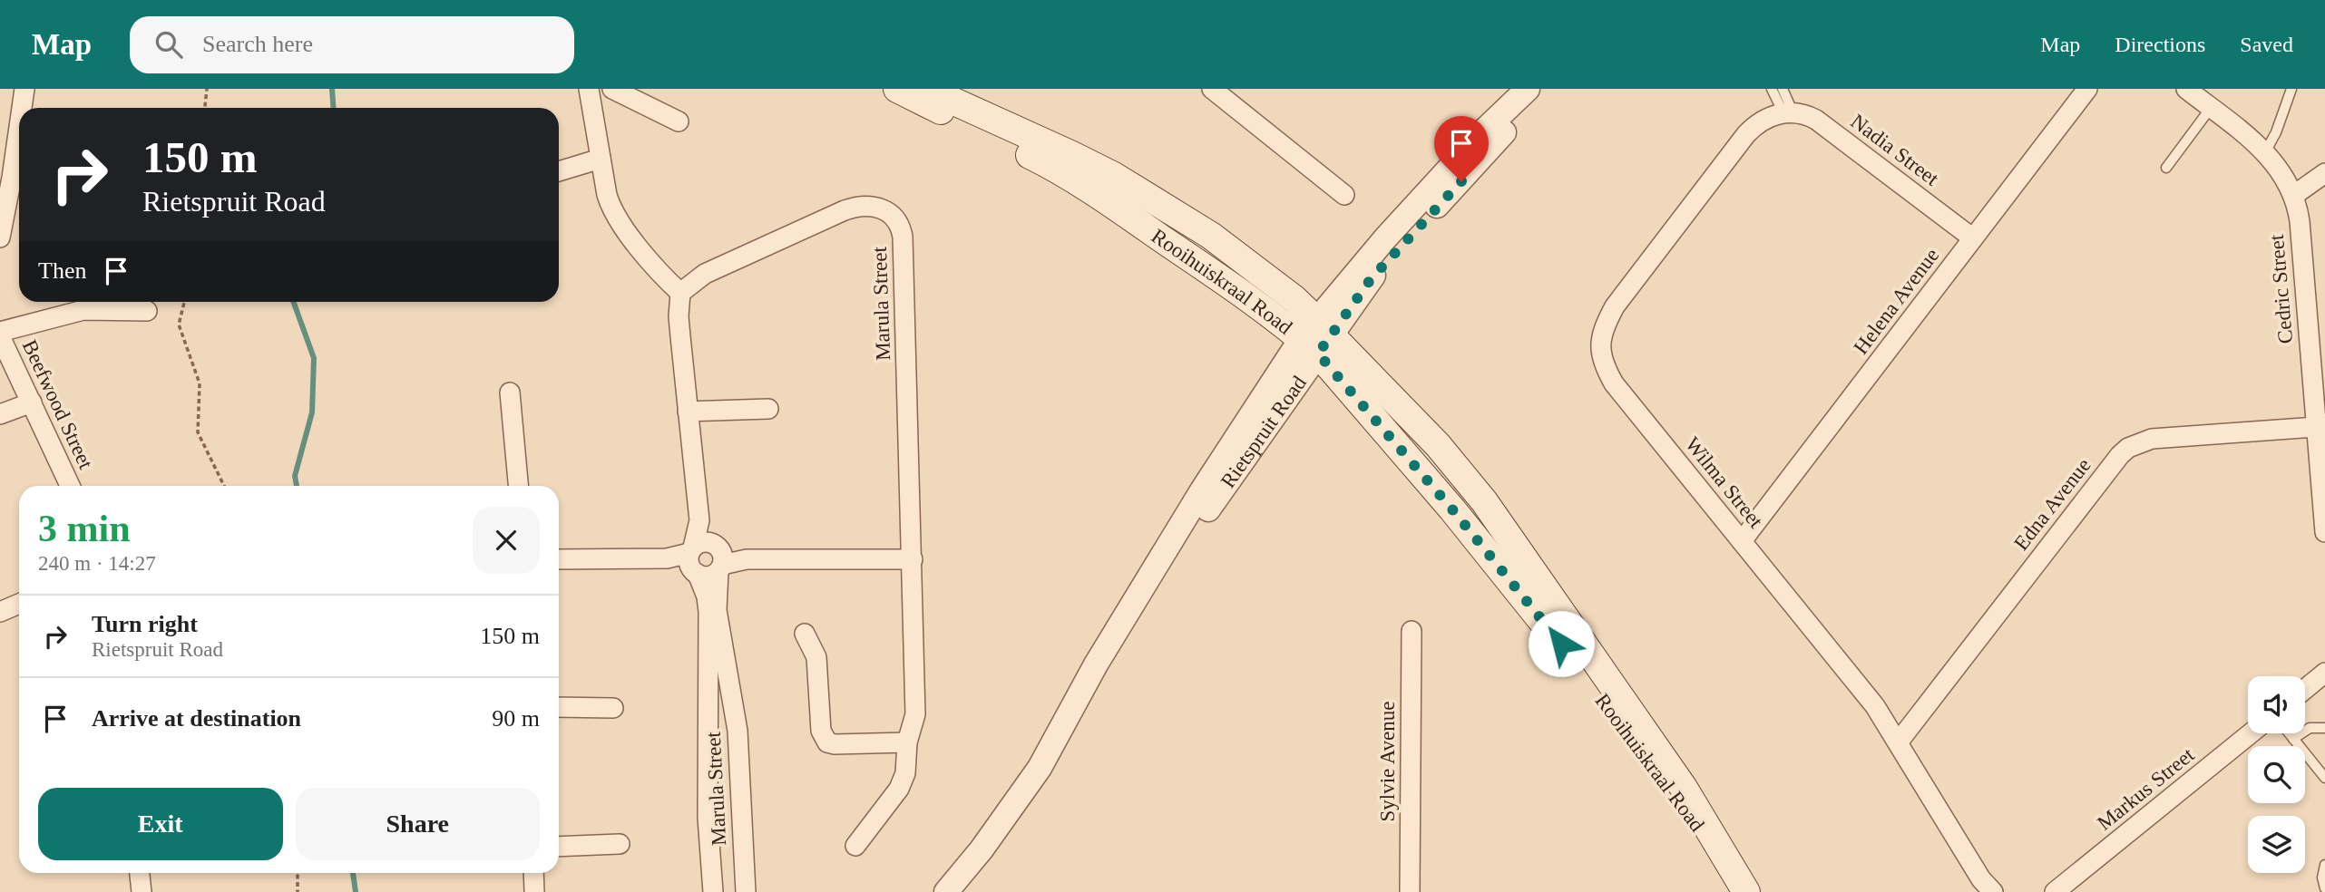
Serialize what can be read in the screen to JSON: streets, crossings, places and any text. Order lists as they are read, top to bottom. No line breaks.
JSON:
{"streets":{"main road":["Rooihuiskraal Road"],"street":["Nadia Street","Cedric Street","Helena Avenue","Marula Street","Beefwood Street","Rietspruit Road","Wilma Street","Edna Avenue","Sylvie Avenue","Markus Street"]},"crossings":[["Nadia Street","Helena Avenue"],["Nadia Street","Wilma Street"],["Rooihuiskraal Road","Rietspruit Road"],["Cedric Street","Edna Avenue"],["Helena Avenue","Wilma Street"],["Wilma Street","Edna Avenue"]],"page":{"header":"Map","search":"Search here","nav":["Map","Directions","Saved"],"turn":["150 m","Rietspruit Road"],"then":"Then","heading":["3 min","240 m · 14:27"],"list":[{"name":"Turn right","note":"Rietspruit Road","value":"150 m"},{"name":"Arrive at destination","value":"90 m"}],"buttons":["Exit","Share"]}}
